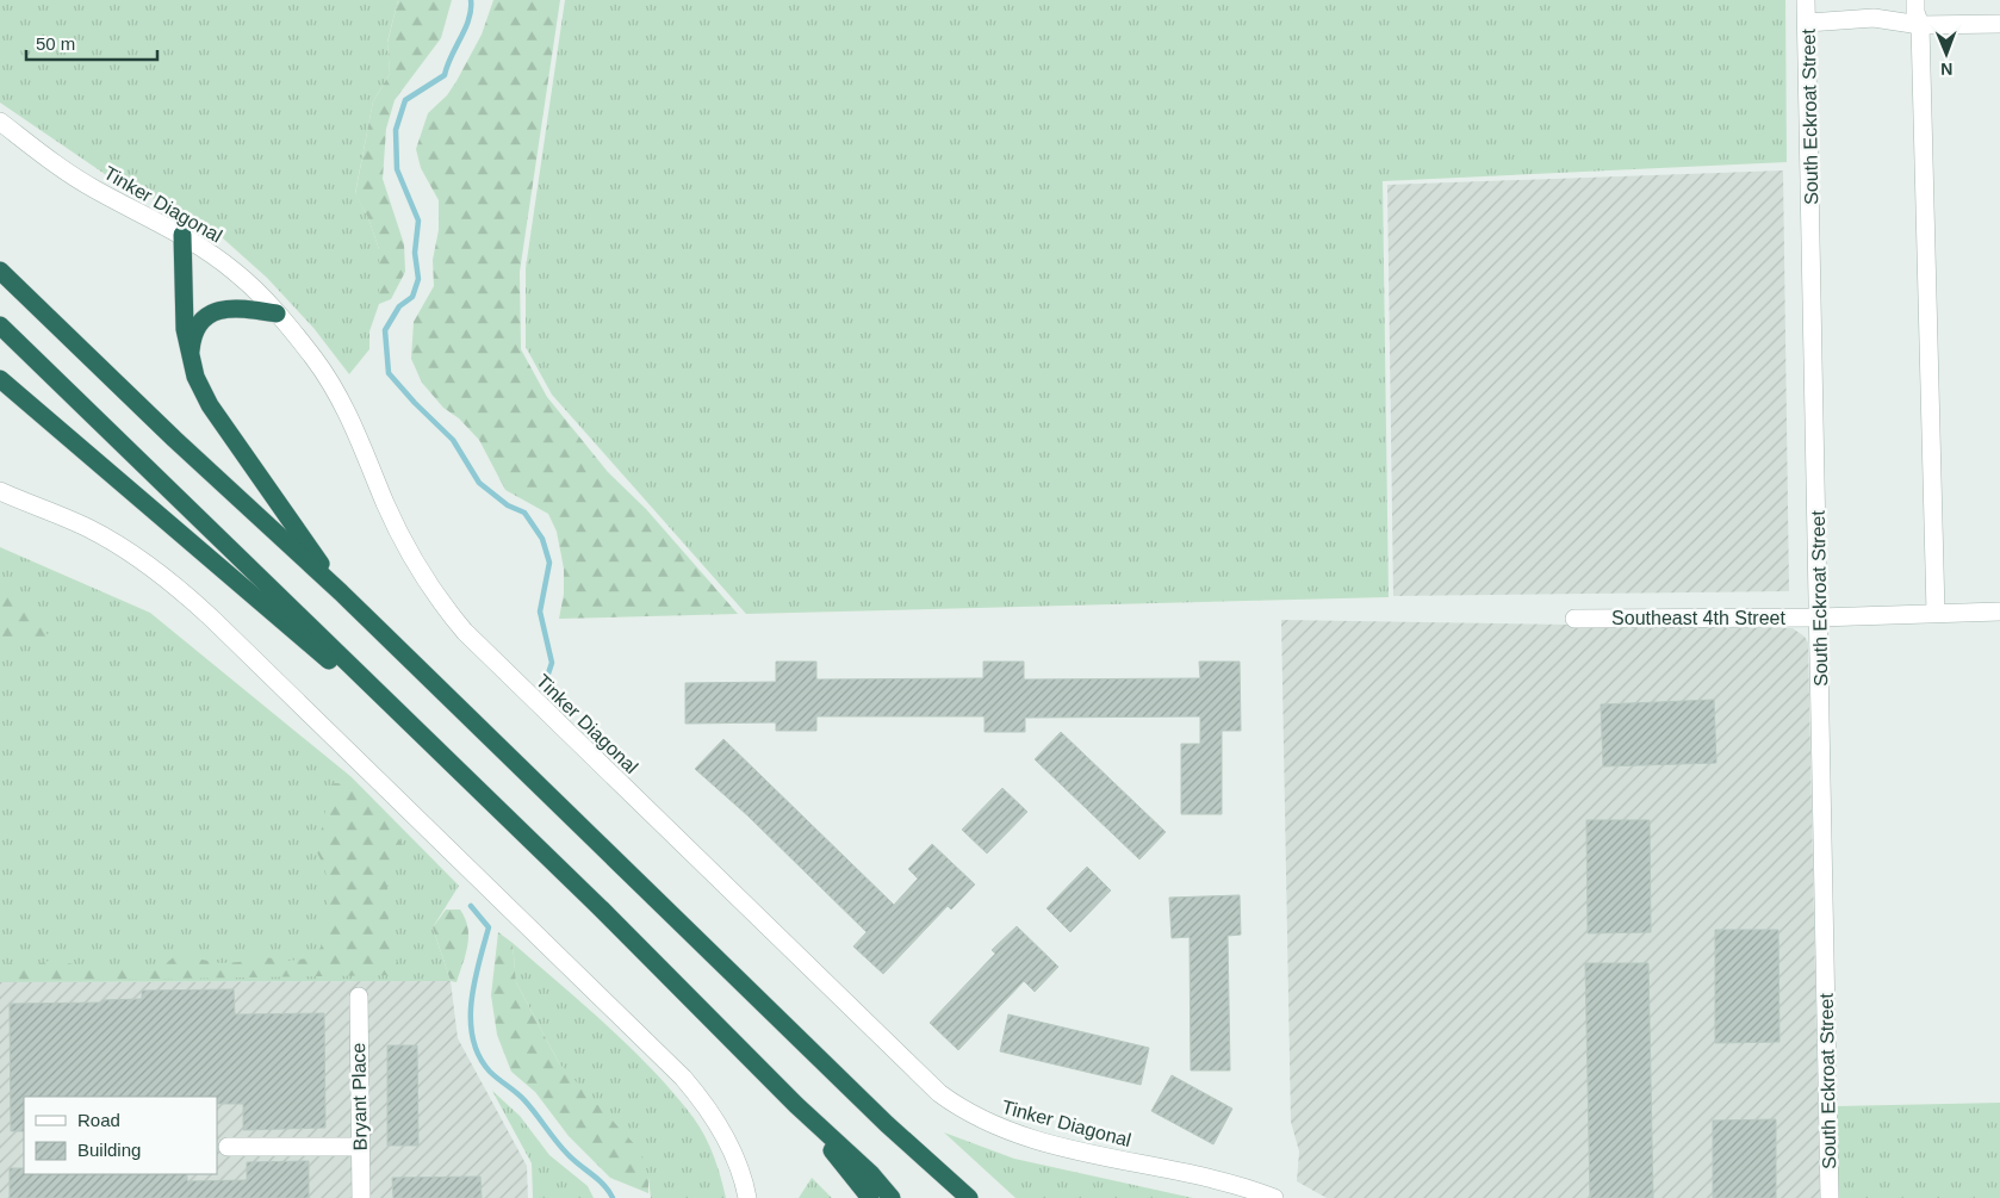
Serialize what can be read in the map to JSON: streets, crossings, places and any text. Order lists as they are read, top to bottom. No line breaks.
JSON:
{"streets":{"street":["South Eckroat Street","Tinker Diagonal","Southeast 4th Street","Bryant Place"]},"crossings":[["South Eckroat Street","Southeast 4th Street"]],"legend":["Road","Building"],"scale_bar":"50 m","north":"bottom"}
